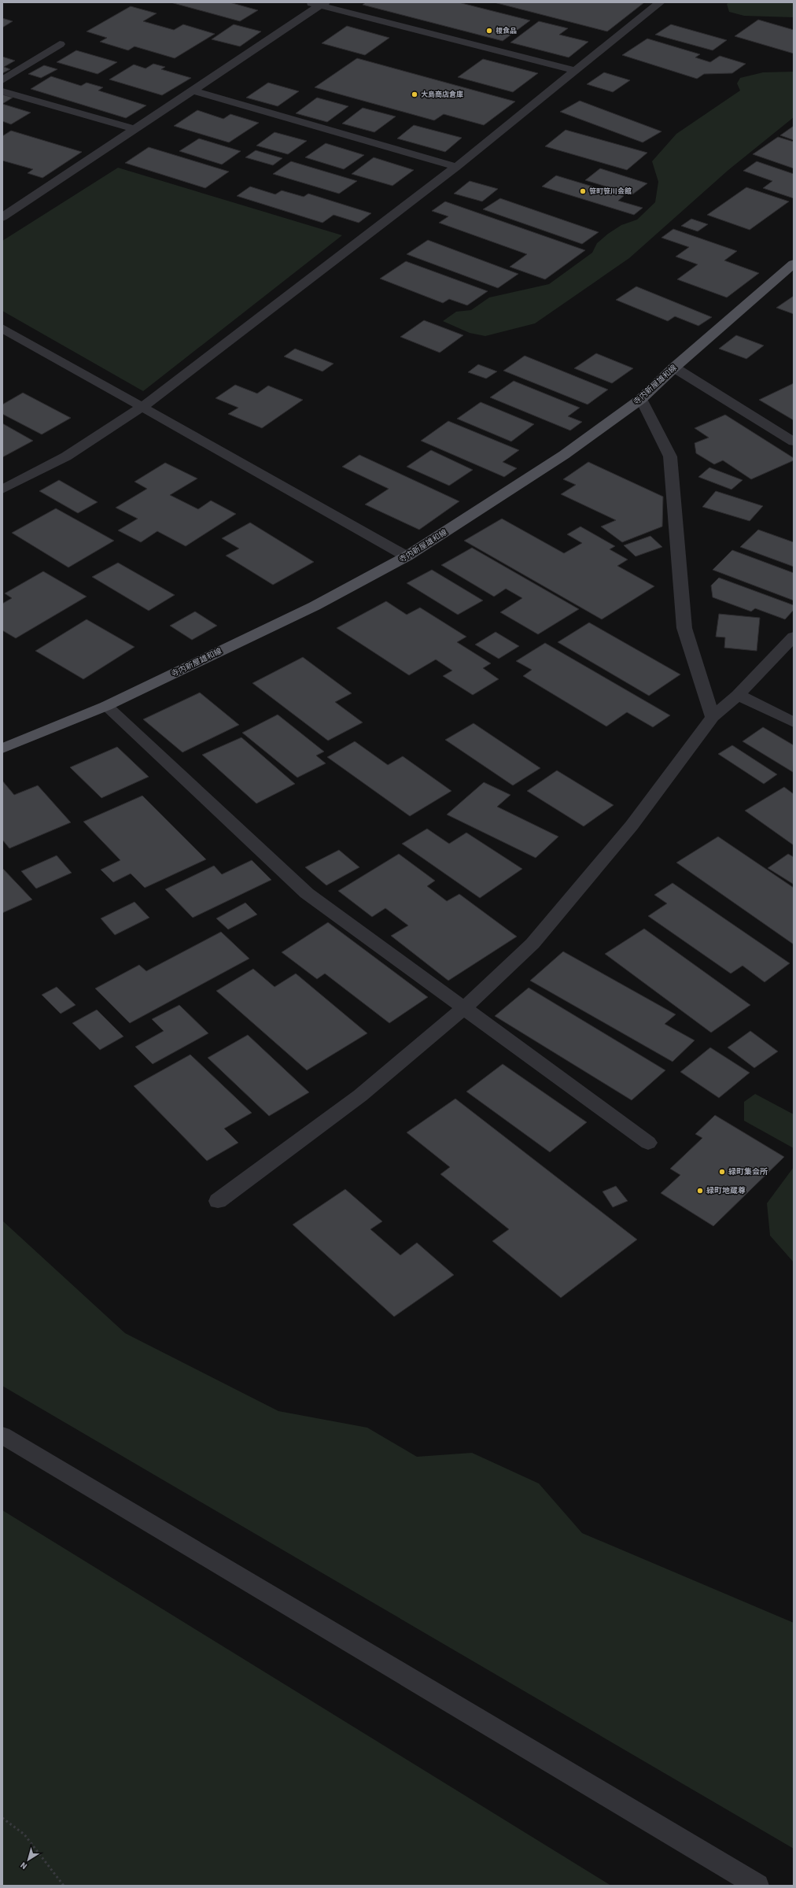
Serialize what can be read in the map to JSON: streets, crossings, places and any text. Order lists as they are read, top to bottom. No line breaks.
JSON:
{"streets":{"main road":["寺内新屋雄和線"]},"places":["榎食品","大島商店倉庫","笹町笹川会館","緑町集会所","緑町地蔵尊"],"north":"bottom left"}
